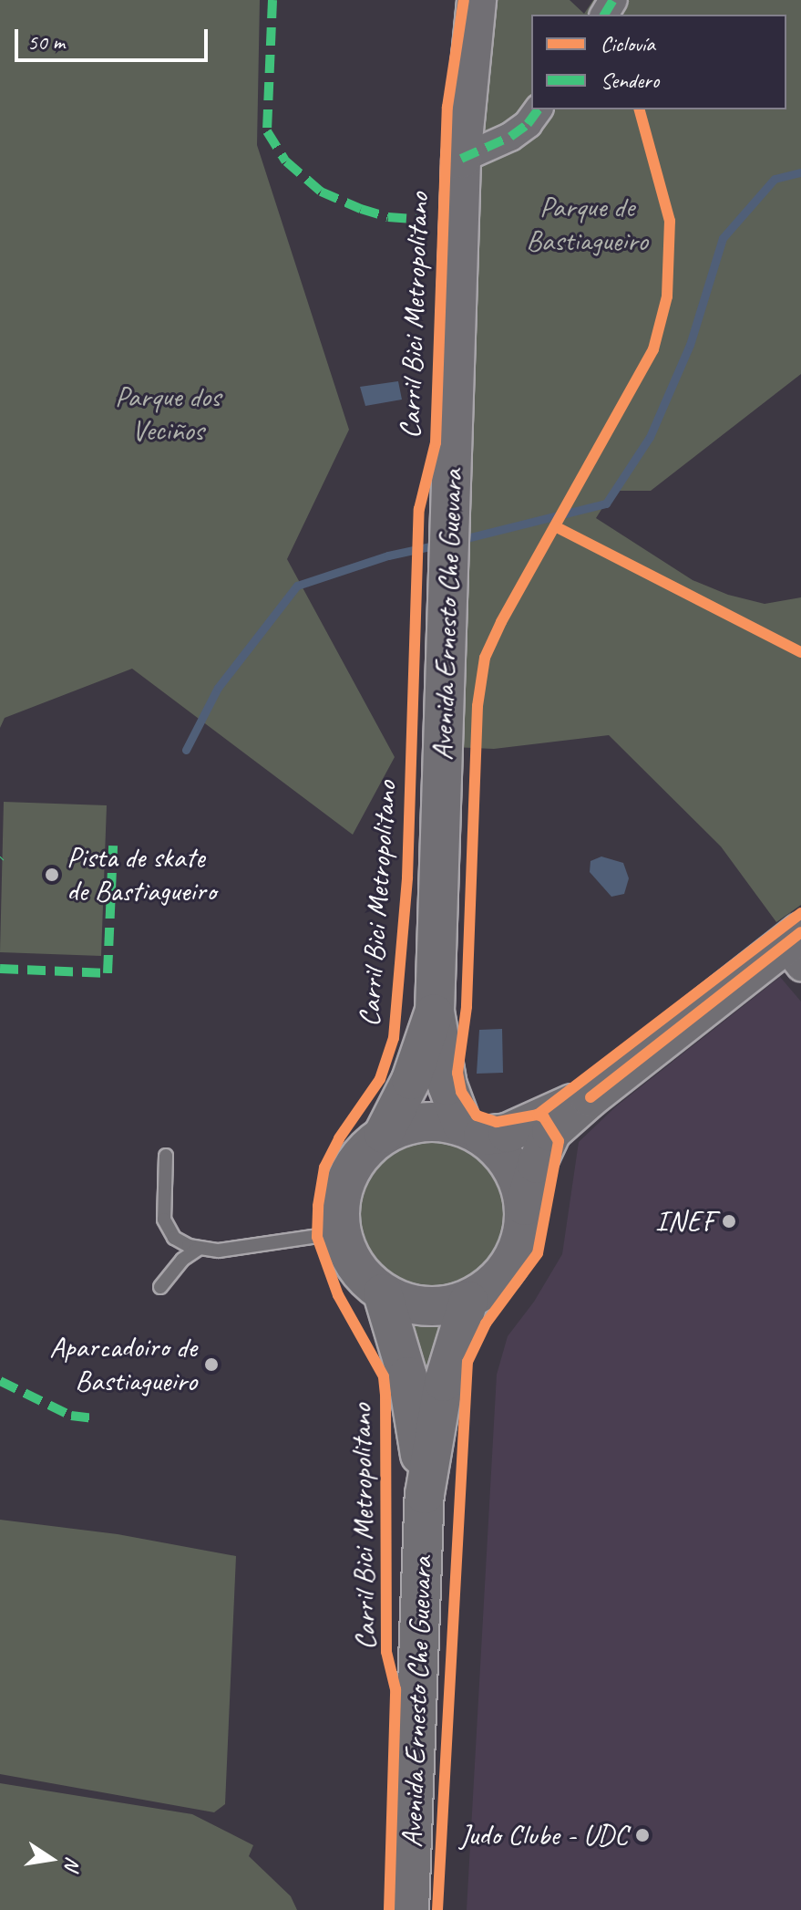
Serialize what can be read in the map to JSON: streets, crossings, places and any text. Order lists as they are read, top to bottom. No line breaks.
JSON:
{"streets":{"main road":["Avenida Ernesto Che Guevara"],"cycle path":["Carril Bici Metropolitano"]},"parks":["Parque de Bastiagueiro","Parque dos Veciños"],"places":["Pista de skate de Bastiagueiro","INEF","Aparcadoiro de Bastiagueiro","Judo Clube - UDC"],"legend":["Ciclovía","Sendero"],"scale_bar":"50 m","north":"right"}
